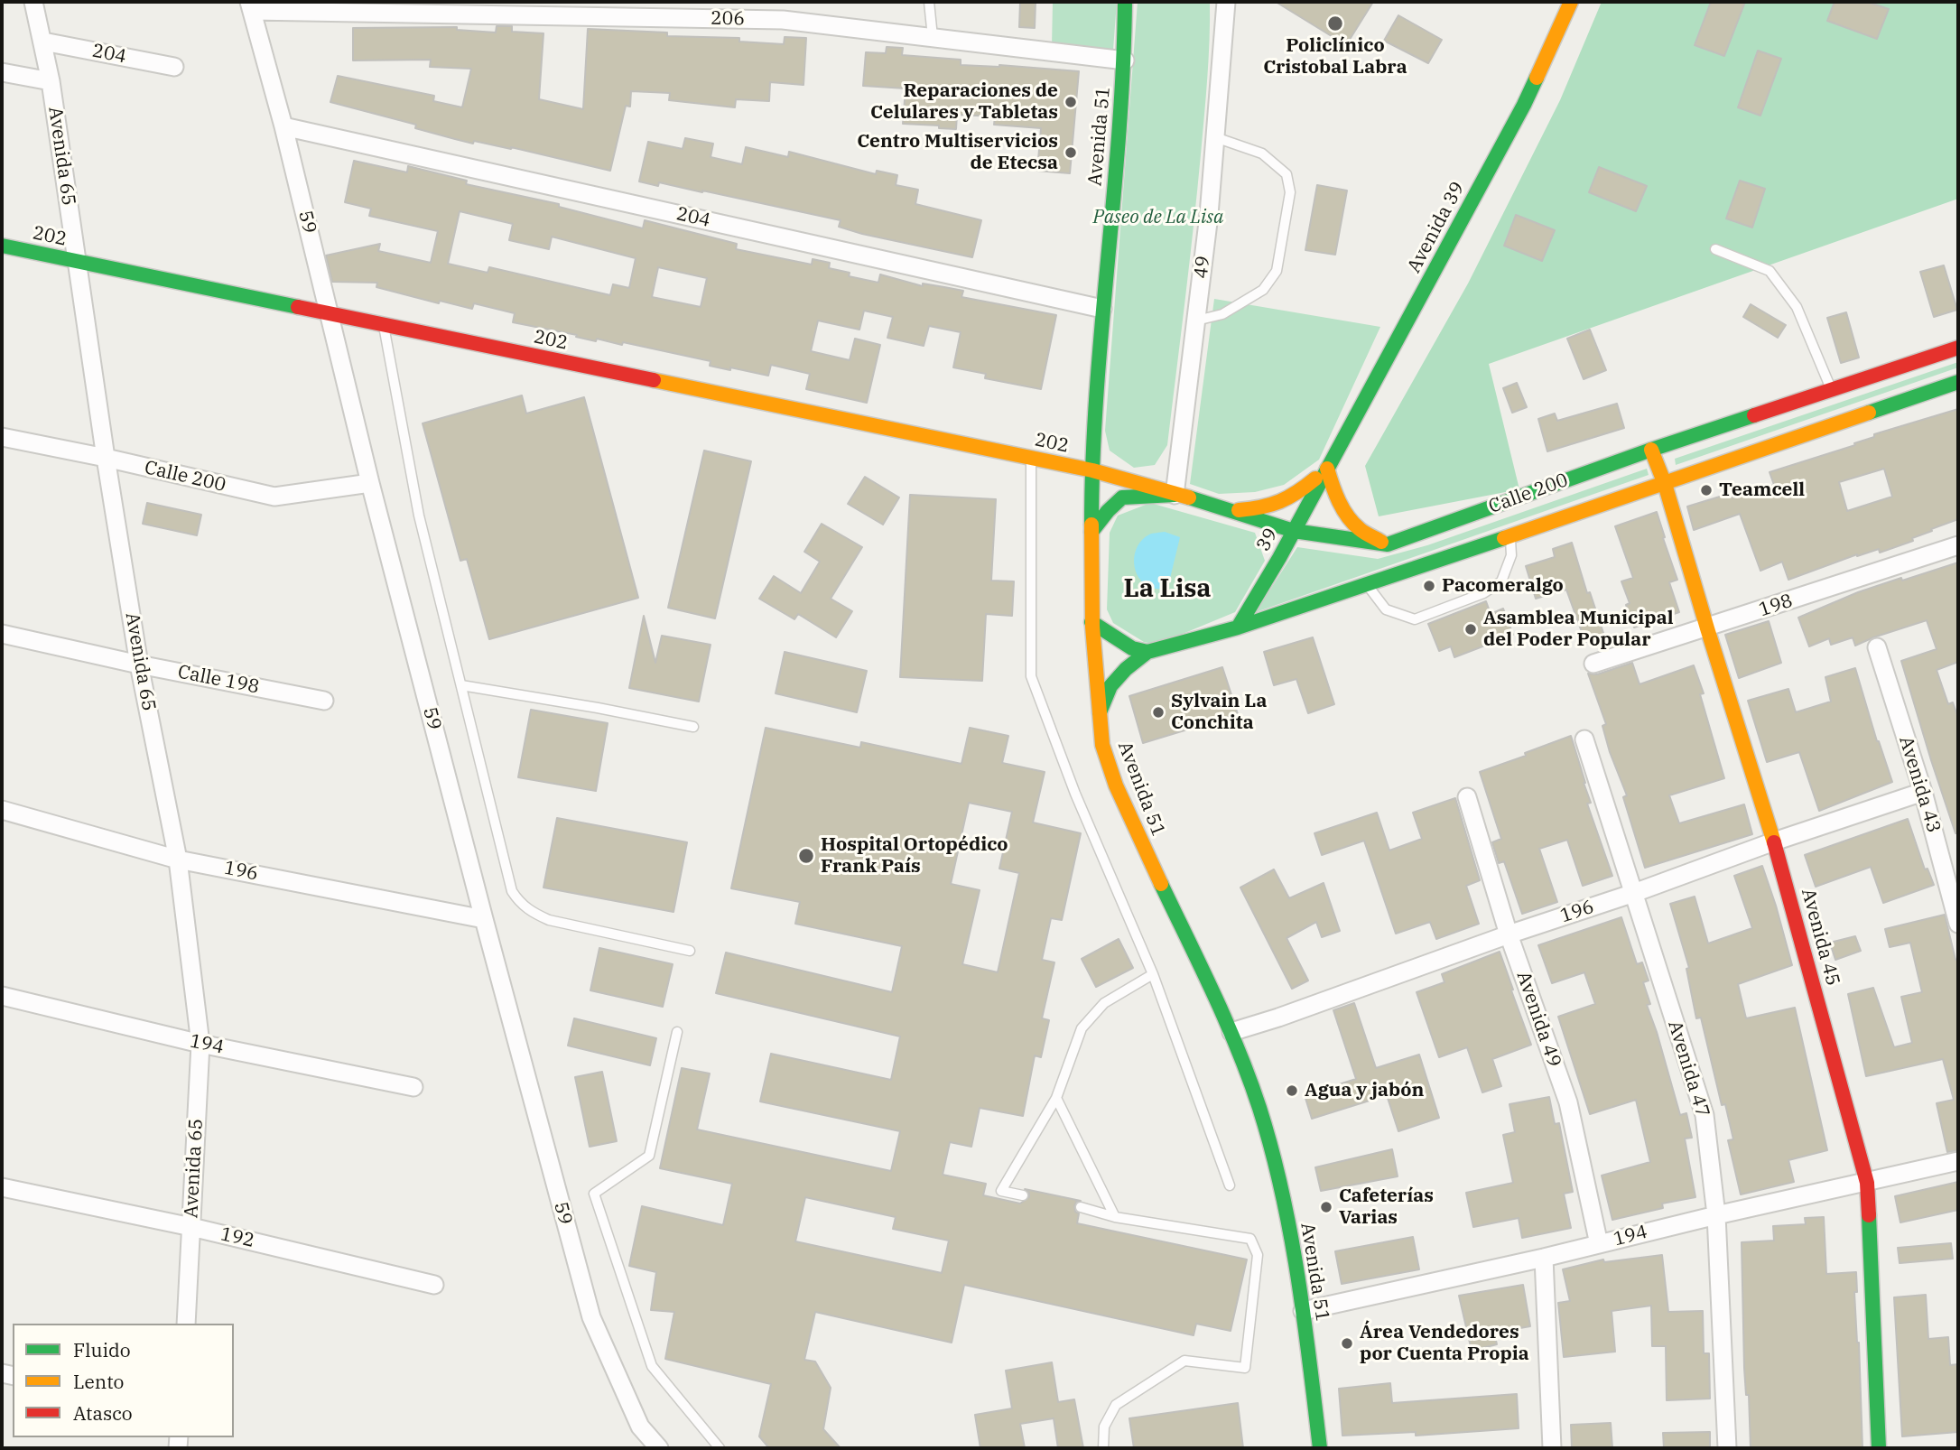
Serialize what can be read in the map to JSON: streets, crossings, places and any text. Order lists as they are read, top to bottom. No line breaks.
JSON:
{"streets":{"main road":["Avenida 51","Avenida 39","202","Calle 200","39","Avenida 45"],"street":["206","204","Avenida 65","59","49","198","Calle 198","Avenida 43","196","Avenida 49","194","Avenida 47","192"]},"crossings":[["206","Avenida 51"],["206","59"],["204","Avenida 51"],["204","Avenida 65"],["204","59"],["Avenida 51","202"],["Avenida 51","Calle 200"],["Avenida 51","196"],["Avenida 51","194"],["Avenida 65","202"],["Avenida 65","Calle 200"],["Avenida 65","Calle 198"],["Avenida 65","196"],["Avenida 65","194"],["Avenida 65","192"],["59","202"],["59","Calle 200"],["59","196"],["Avenida 39","39"],["202","Calle 200"],["49","Calle 200"],["Calle 200","39"],["Calle 200","Avenida 45"],["198","Avenida 45"],["Avenida 43","196"],["196","Avenida 45"],["196","Avenida 49"],["196","Avenida 47"],["Avenida 45","194"],["Avenida 49","194"],["194","Avenida 47"]],"districts":["La Lisa"],"parks":["Paseo de La Lisa"],"places":["Policlínico Cristobal Labra","Reparaciones de Celulares y Tabletas","Centro Multiservicios de Etecsa","Teamcell","Pacomeralgo","Asamblea Municipal del Poder Popular","Sylvain La Conchita","Hospital Ortopédico Frank País","Agua y jabón","Cafeterías Varias","Área Vendedores por Cuenta Propia"],"legend":["Fluido","Lento","Atasco"]}
